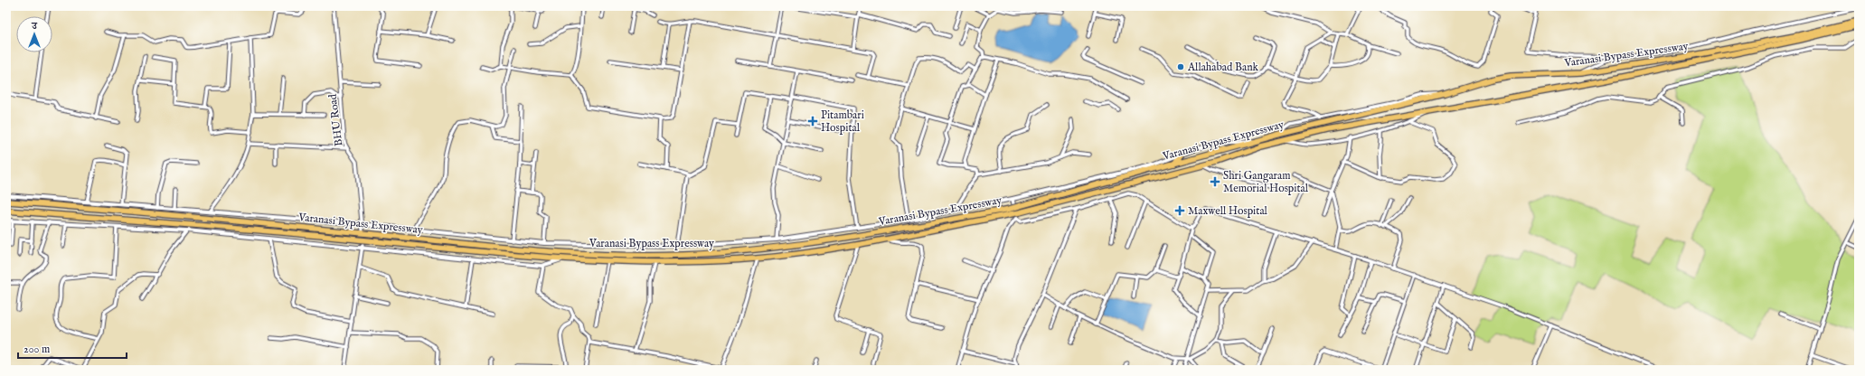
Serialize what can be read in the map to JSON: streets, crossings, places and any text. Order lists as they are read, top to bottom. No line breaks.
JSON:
{"streets":{"highway":["Varanasi Bypass Expressway"],"street":["BHU Road"]},"places":{"other":["Allahabad Bank"],"health":["Pitambari Hospital","Shri Gangaram Memorial Hospital","Maxwell Hospital"]},"scale_bar":"200 m","north":"top"}
